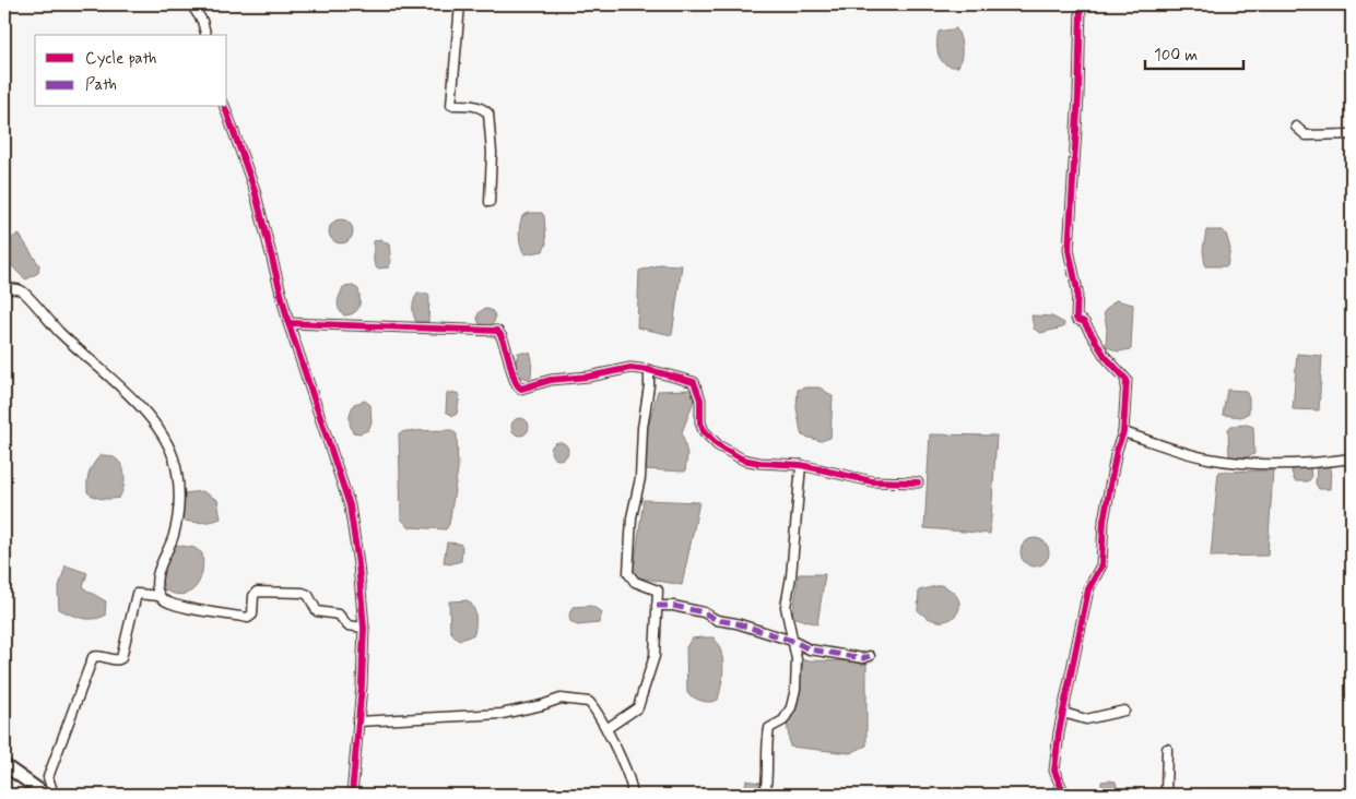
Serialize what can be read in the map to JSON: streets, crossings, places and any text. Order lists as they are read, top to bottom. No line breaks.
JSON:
{"legend":["Cycle path","Path"],"scale_bar":"100 m"}
